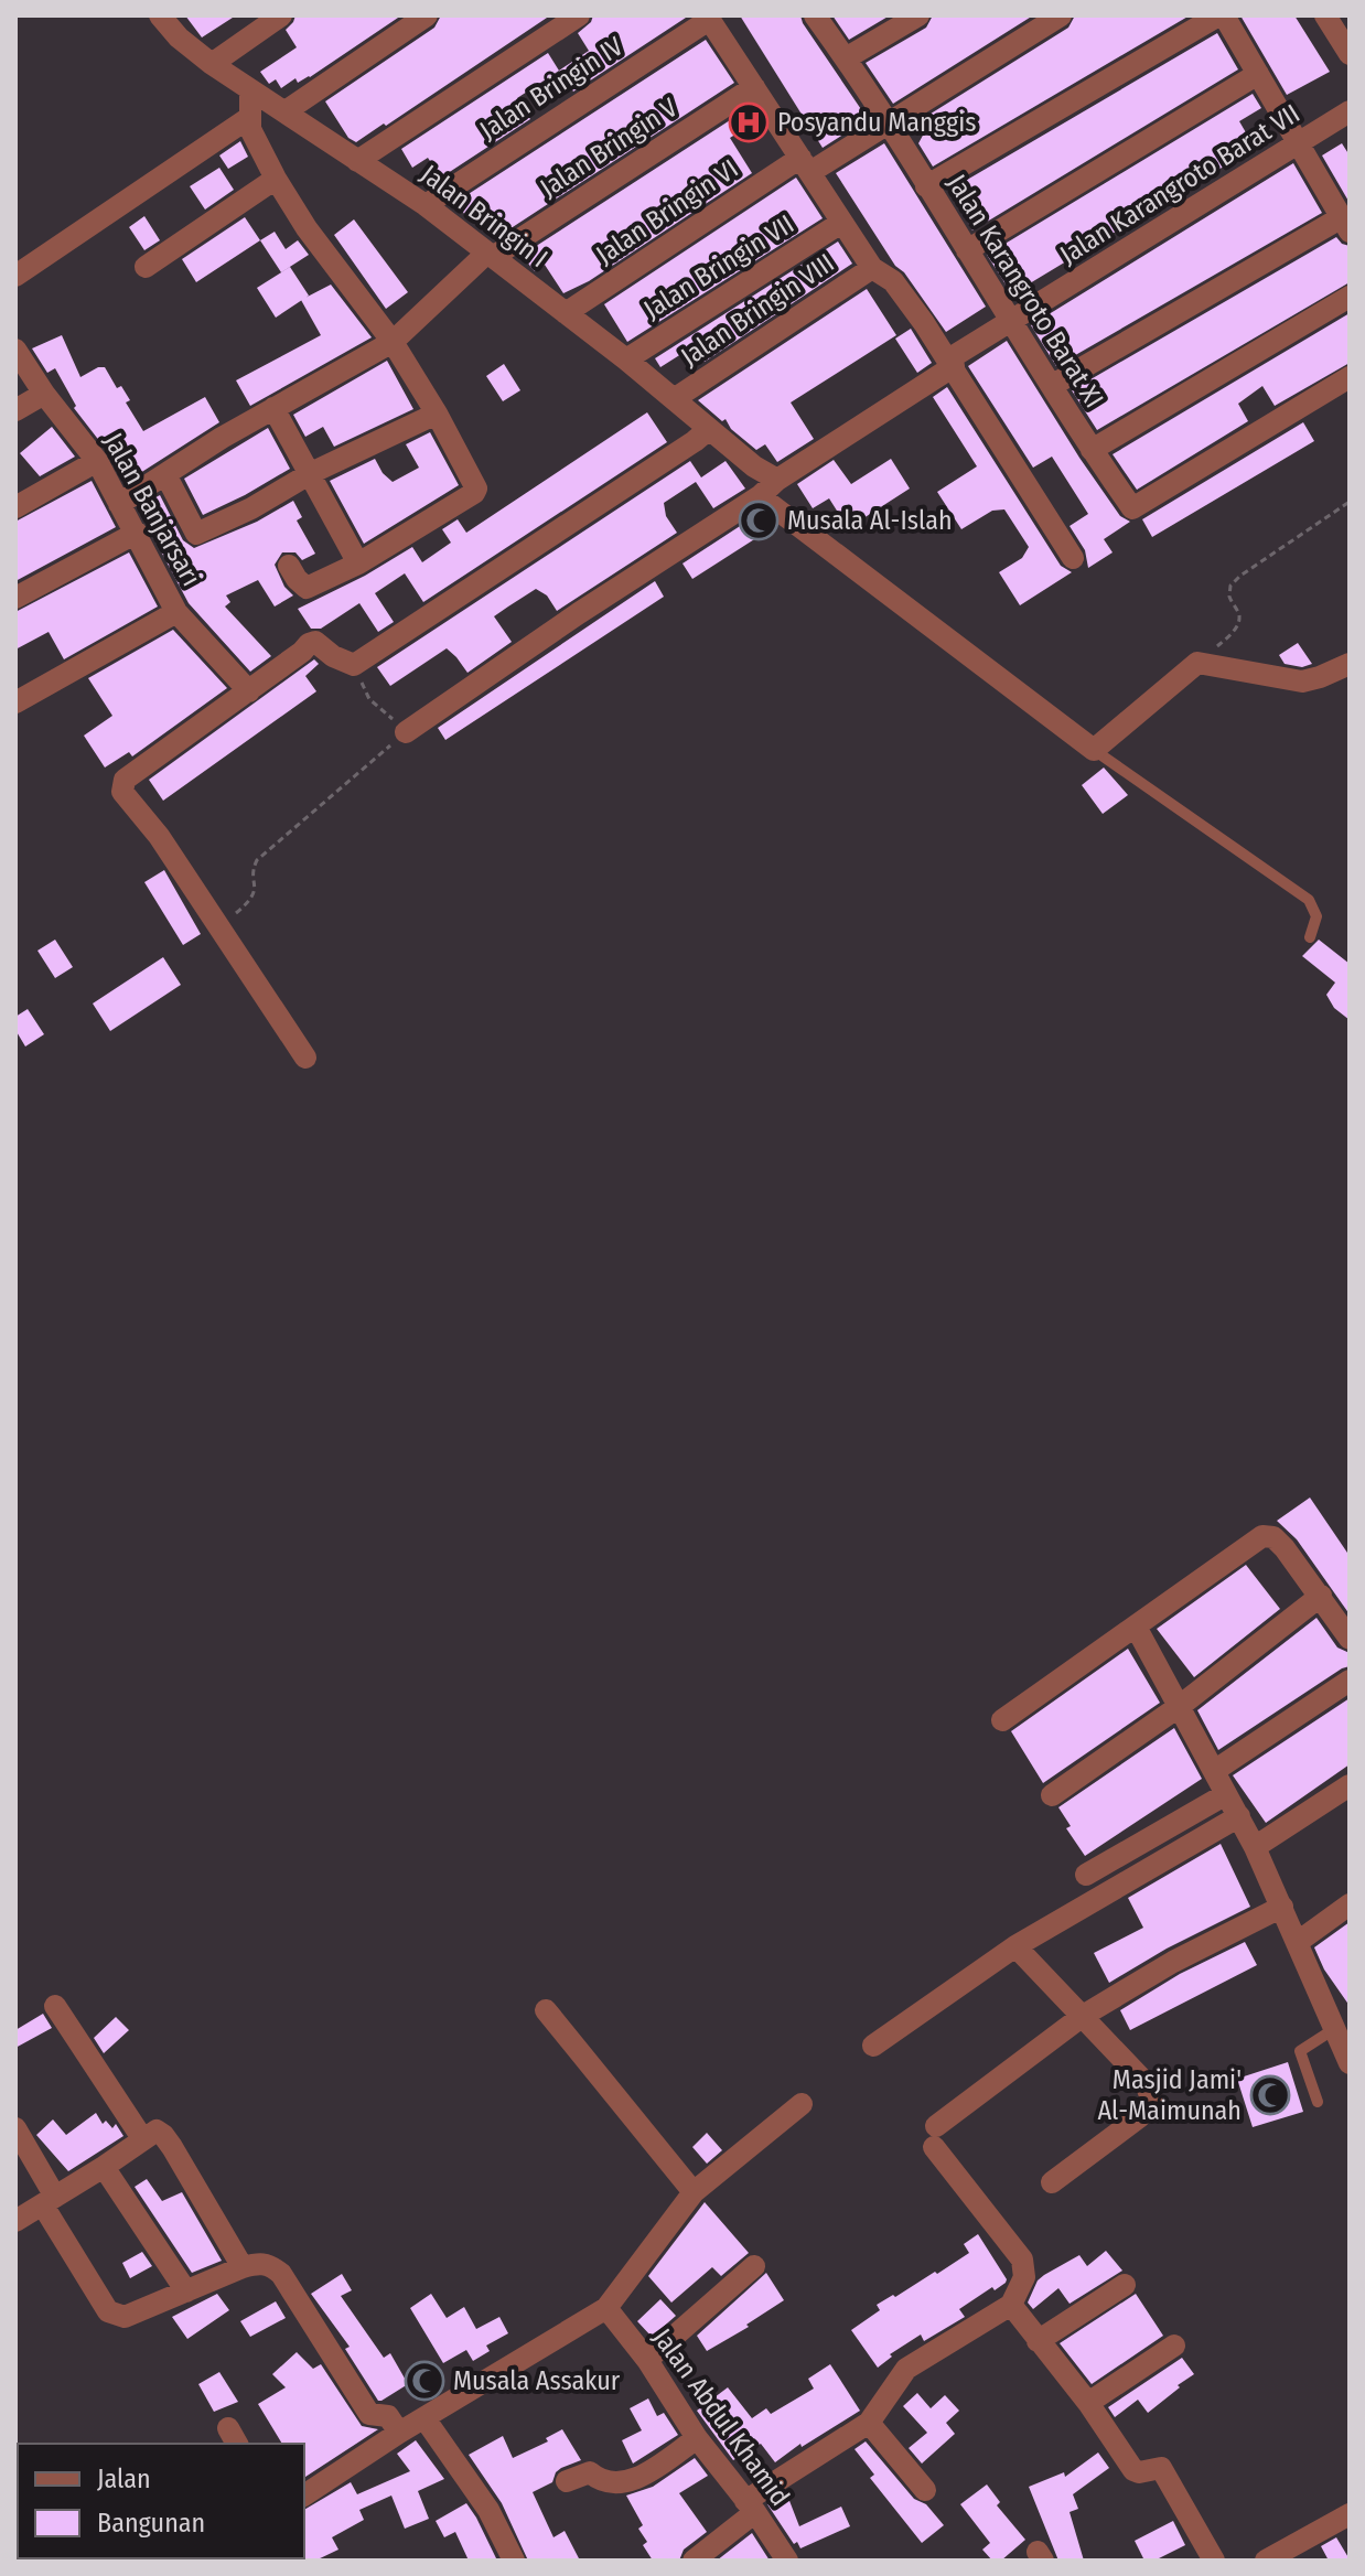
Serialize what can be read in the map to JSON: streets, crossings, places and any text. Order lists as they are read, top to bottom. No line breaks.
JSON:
{"streets":{"street":["Jalan Bringin IV","Jalan Bringin V","Jalan Karangroto Barat VII","Jalan Bringin VI","Jalan Bringin I","Jalan Bringin VII","Jalan Karangroto Barat XI","Jalan Bringin VIII","Jalan Banjarsari","Jalan Abdul Khamid"]},"crossings":[["Jalan Bringin IV","Jalan Bringin I"],["Jalan Bringin V","Jalan Bringin I"],["Jalan Bringin V","Jalan Banjarsari"],["Jalan Karangroto Barat VII","Jalan Bringin I"],["Jalan Karangroto Barat VII","Jalan Karangroto Barat XI"],["Jalan Bringin VI","Jalan Bringin I"],["Jalan Bringin VI","Jalan Karangroto Barat XI"],["Jalan Bringin I","Jalan Bringin VII"],["Jalan Bringin I","Jalan Bringin VIII"]],"places":{"hospital":["Posyandu Manggis"],"mosque":["Musala Al-Islah","Masjid Jami' Al-Maimunah","Musala Assakur"]},"legend":["Jalan","Bangunan"]}
